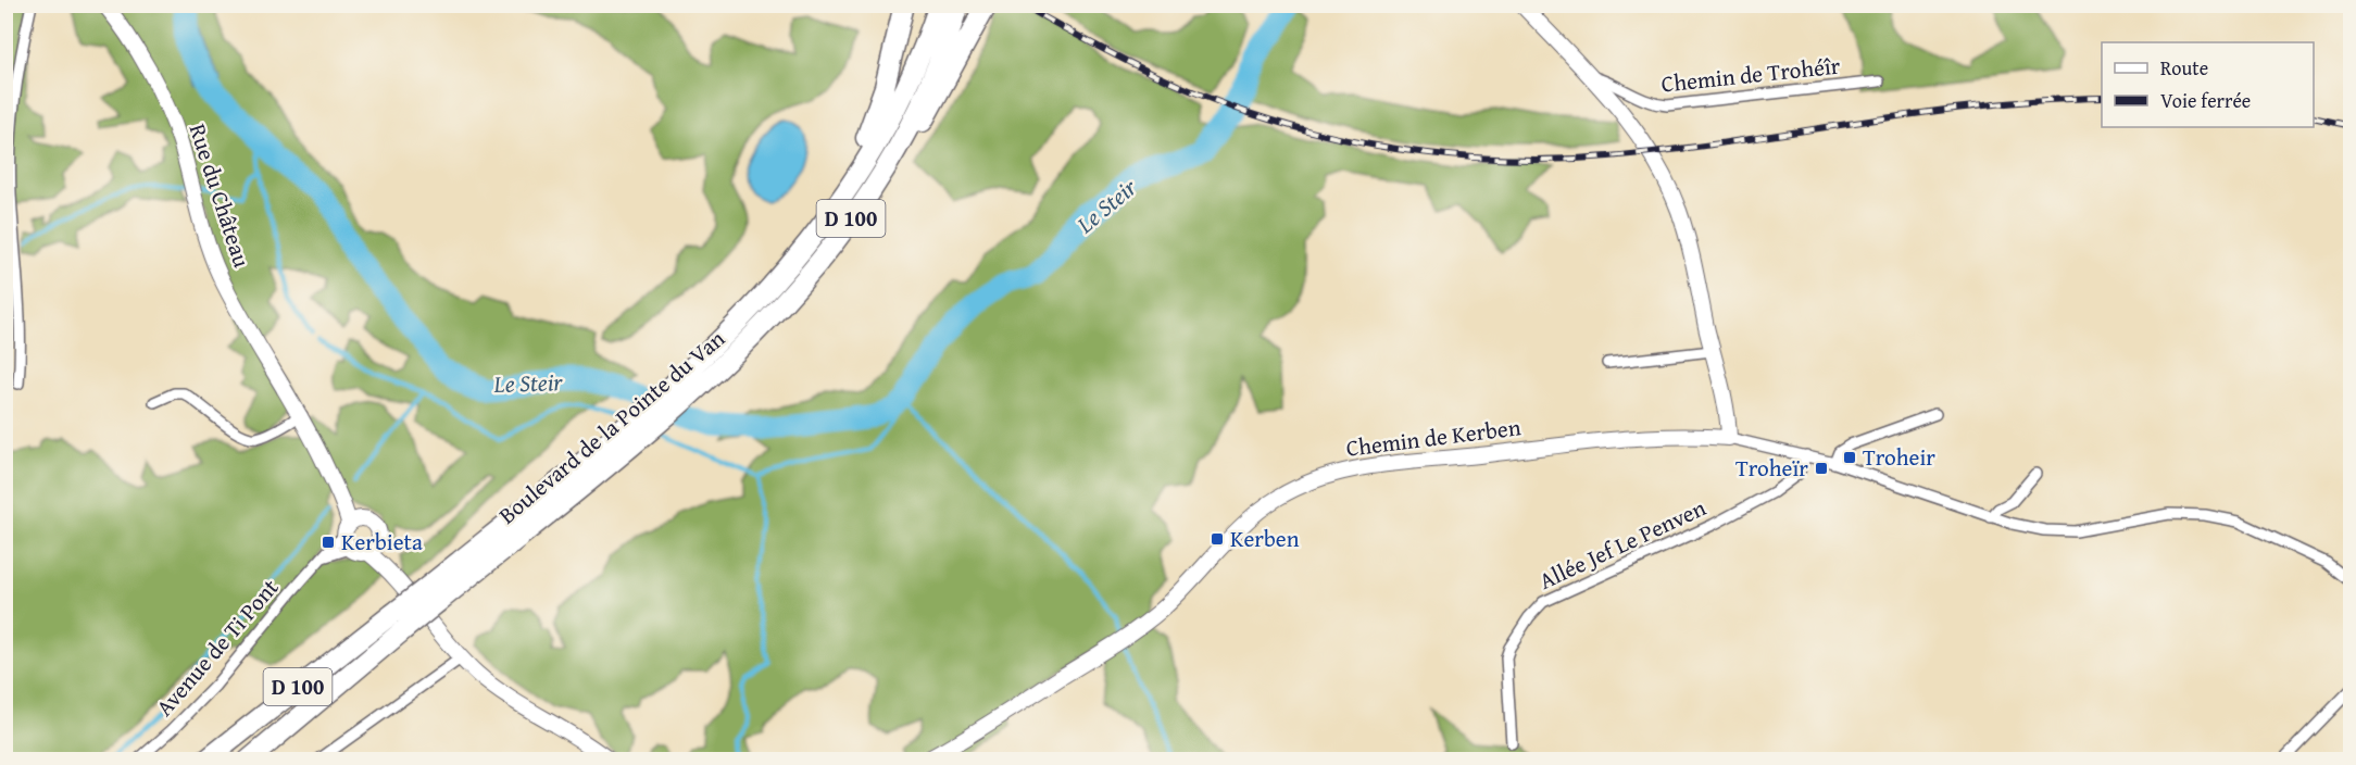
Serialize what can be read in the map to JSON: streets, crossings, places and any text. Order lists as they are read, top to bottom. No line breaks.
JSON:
{"streets":{"highway":["D 100","Boulevard de la Pointe du Van"],"street":["Chemin de Trohéîr","Rue du Château","Chemin de Kerben","Allée Jef Le Penven","Avenue de Ti Pont"]},"crossings":[["Rue du Château","Avenue de Ti Pont"],["D 100","Boulevard de la Pointe du Van"]],"water":["Le Steir"],"places":{"transit":["Troheir","Troheïr","Kerben","Kerbieta"]},"legend":["Route","Voie ferrée"]}
